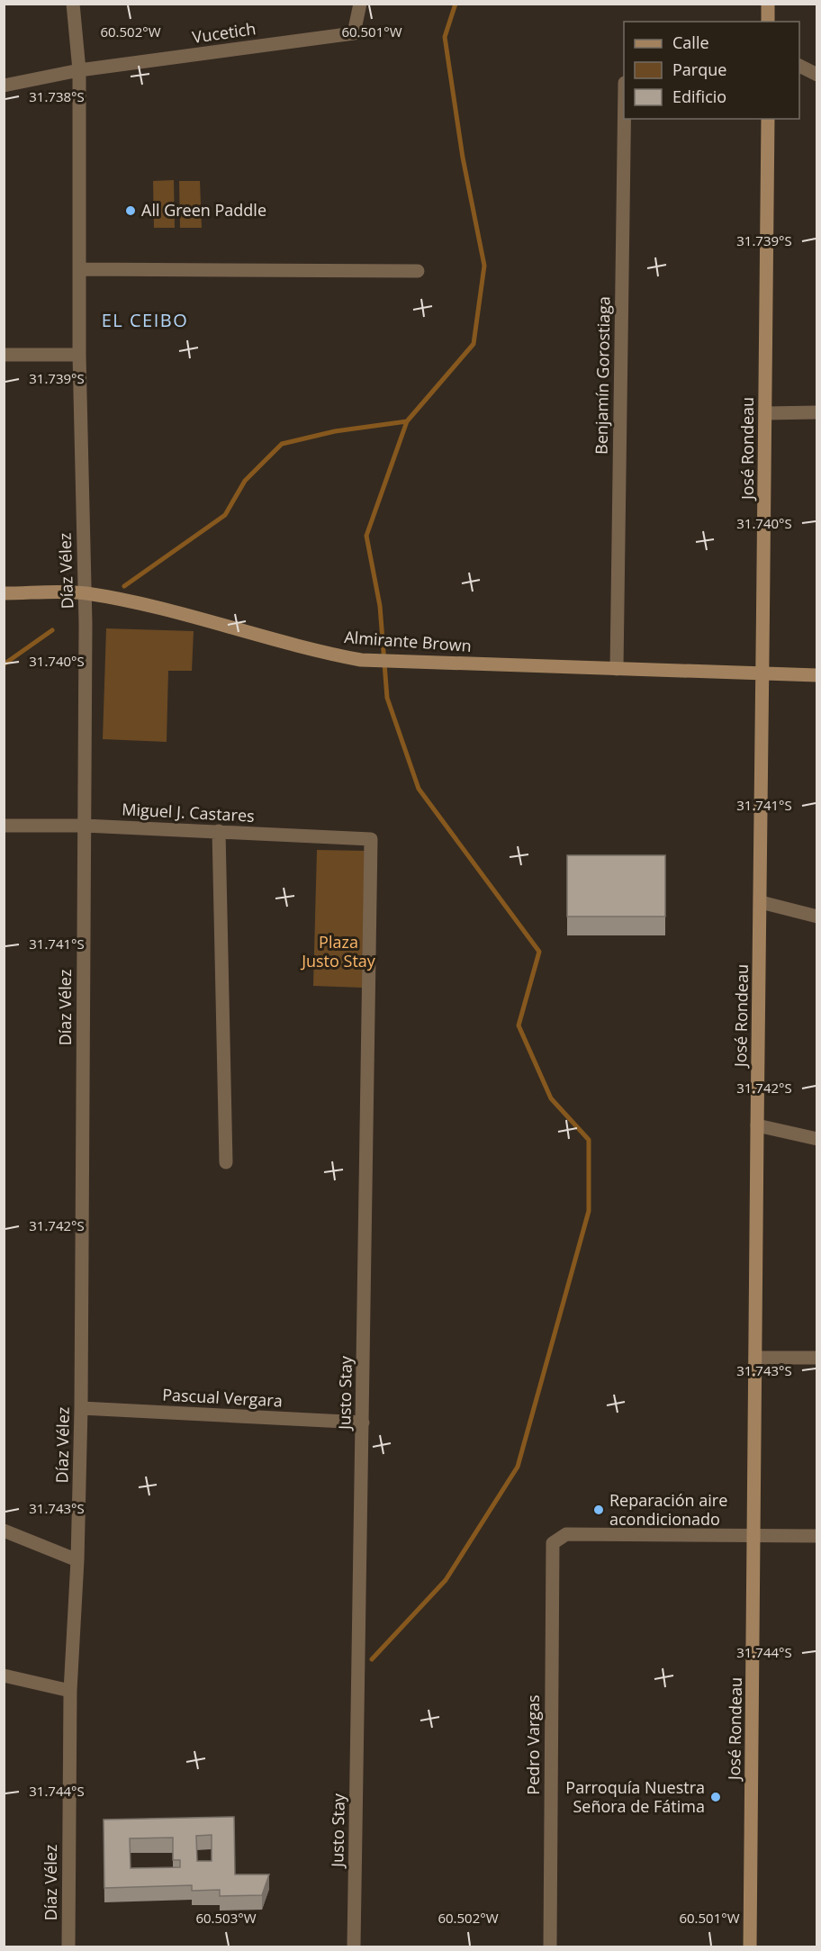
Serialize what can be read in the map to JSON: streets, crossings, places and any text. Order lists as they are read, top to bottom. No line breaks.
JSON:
{"streets":{"street":["Vucetich","Benjamín Gorostiaga","José Rondeau","Díaz Vélez","Almirante Brown","Miguel J. Castares","Justo Stay","Pascual Vergara","Pedro Vargas"]},"crossings":[["Vucetich","Díaz Vélez"],["Benjamín Gorostiaga","Almirante Brown"],["José Rondeau","Almirante Brown"],["José Rondeau","Pedro Vargas"],["Díaz Vélez","Almirante Brown"],["Díaz Vélez","Miguel J. Castares"],["Díaz Vélez","Pascual Vergara"],["Miguel J. Castares","Justo Stay"],["Justo Stay","Pascual Vergara"]],"districts":["EL CEIBO"],"parks":["Plaza Justo Stay"],"places":["All Green Paddle","Reparación aire acondicionado","Parroquía Nuestra Señora de Fátima"],"legend":["Calle","Parque","Edificio"],"coordinates":["60.502°W","60.501°W","31.738°S","31.739°S","31.740°S","31.741°S","31.742°S","31.743°S","31.744°S","60.503°W"]}
